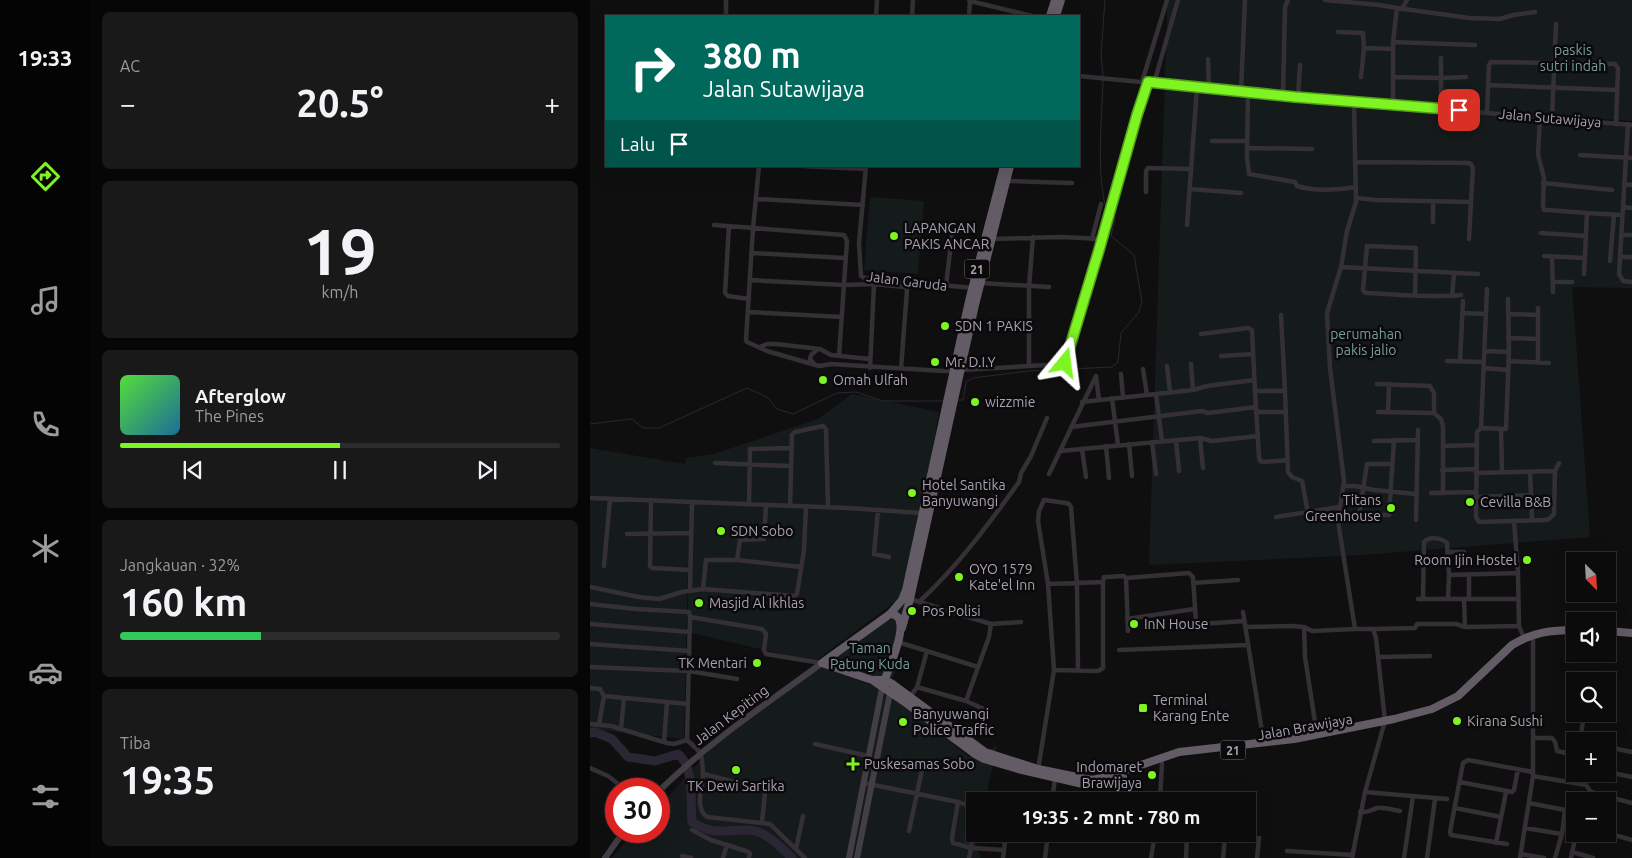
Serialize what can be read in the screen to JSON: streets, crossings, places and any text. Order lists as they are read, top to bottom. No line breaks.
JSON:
{"streets":{"highway":["21","Jalan Brawijaya"],"main road":["Jalan Kepiting"],"street":["Jalan Sutawijaya","Jalan Garuda"]},"crossings":[["21","Jalan Garuda"],["21","Jalan Kepiting"],["21","Jalan Brawijaya"]],"parks":["paskis sutri indah","perumahan pakis jalio","Taman Patung Kuda"],"places":{"other":["LAPANGAN PAKIS ANCAR","SDN 1 PAKIS","Mr. D.I.Y","Omah Ulfah","wizzmie","Hotel Santika Banyuwangi","Cevilla B&B","Titans Greenhouse","SDN Sobo","Room Ijin Hostel","OYO 1579 Kate'el Inn","Masjid Al Ikhlas","Pos Polisi","InN House","TK Mentari","Kirana Sushi","Banyuwangi Police Traffic","TK Dewi Sartika","Indomaret Brawijaya"],"transit":["Terminal Karang Ente"],"health":["Puskesamas Sobo"]},"north":"bottom right","page":{"tabs":"19:33","tile":["AC",["19","km/h"],["Jangkauan · 32%","160 km"],["Tiba","19:35"]],"turn":["380 m","Jalan Sutawijaya"],"heat":["−","20.5°","+"],"then":"Lalu","song":["Afterglow","The Pines"],"map_buttons":["+","−"],"limit":"30","trip":"19:35 · 2 mnt · 780 m"}}
